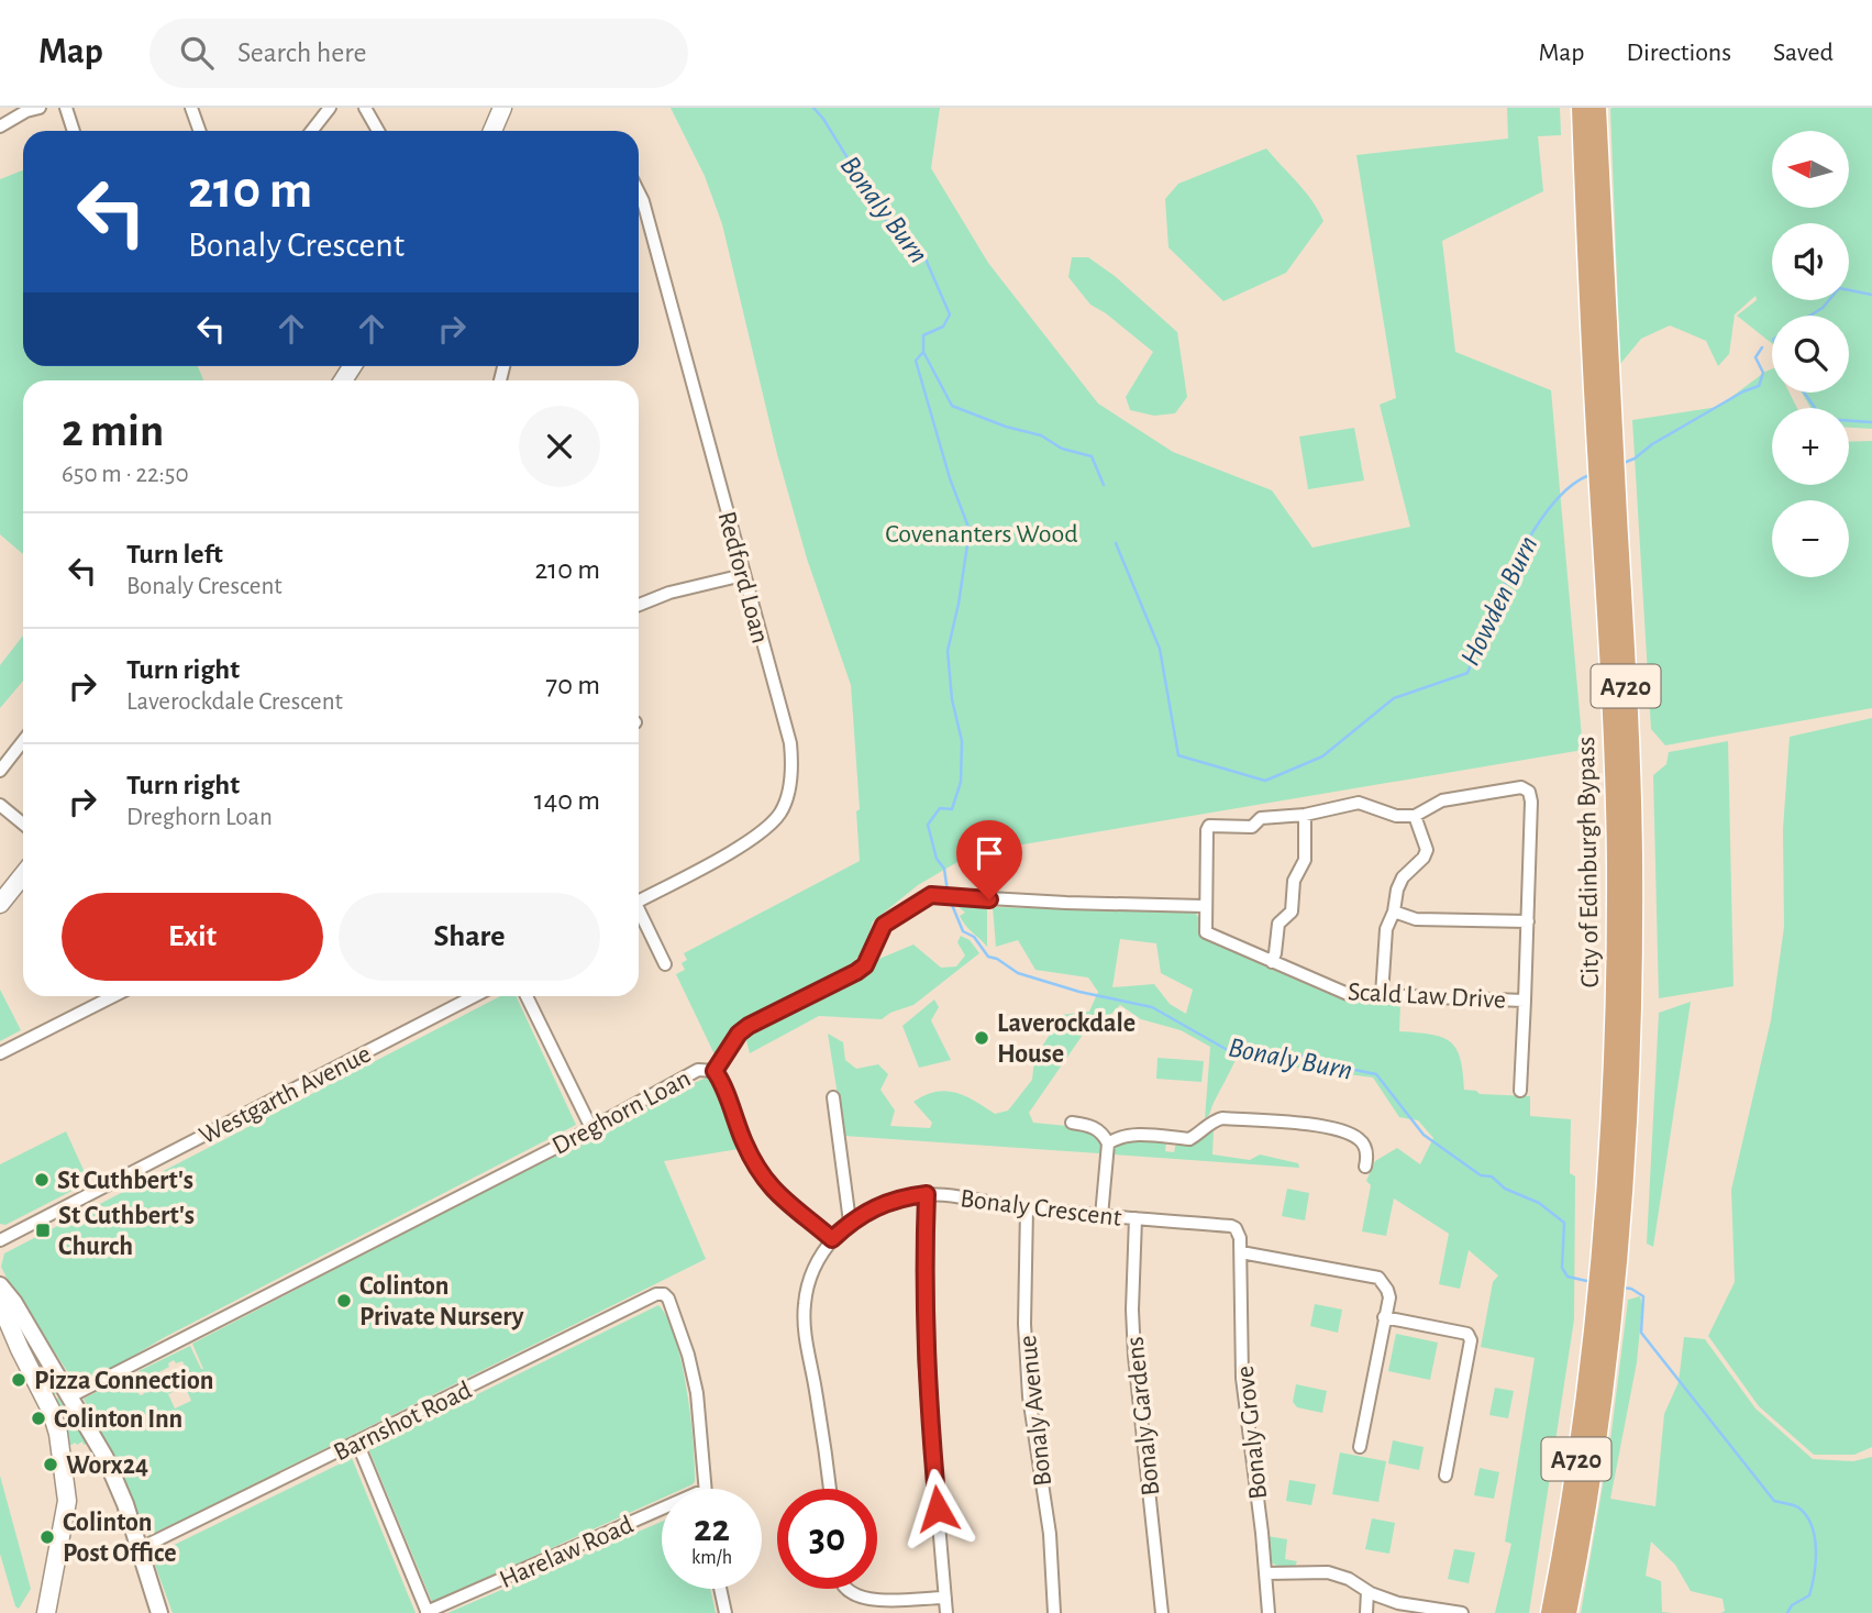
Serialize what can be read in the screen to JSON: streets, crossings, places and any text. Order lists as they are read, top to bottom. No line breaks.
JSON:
{"streets":{"highway":["A720","City of Edinburgh Bypass"],"street":["Redford Loan","Scald Law Drive","Westgarth Avenue","Dreghorn Loan","Bonaly Crescent","Bonaly Avenue","Bonaly Gardens","Barnshot Road","Bonaly Grove","Harelaw Road"]},"crossings":[["Scald Law Drive","Dreghorn Loan"],["Bonaly Crescent","Bonaly Avenue"],["Bonaly Crescent","Bonaly Gardens"],["Bonaly Crescent","Bonaly Grove"]],"water":["Bonaly Burn","Howden Burn"],"parks":["Covenanters Wood"],"places":{"other":["Laverockdale House","St Cuthbert's","Colinton Private Nursery","Pizza Connection","Colinton Inn","Worx24","Colinton Post Office"],"transit":["St Cuthbert's Church"]},"north":"left","page":{"header":"Map","search":"Search here","nav":["Map","Directions","Saved"],"map_buttons":["+","−"],"turn":["210 m","Bonaly Crescent"],"heading":["2 min","650 m · 22:50"],"list":[{"name":"Turn left","note":"Bonaly Crescent","value":"210 m"},{"name":"Turn right","note":"Laverockdale Crescent","value":"70 m"},{"name":"Turn right","note":"Dreghorn Loan","value":"140 m"}],"buttons":["Exit","Share"],"speed":"22 km/h","limit":"30"}}
